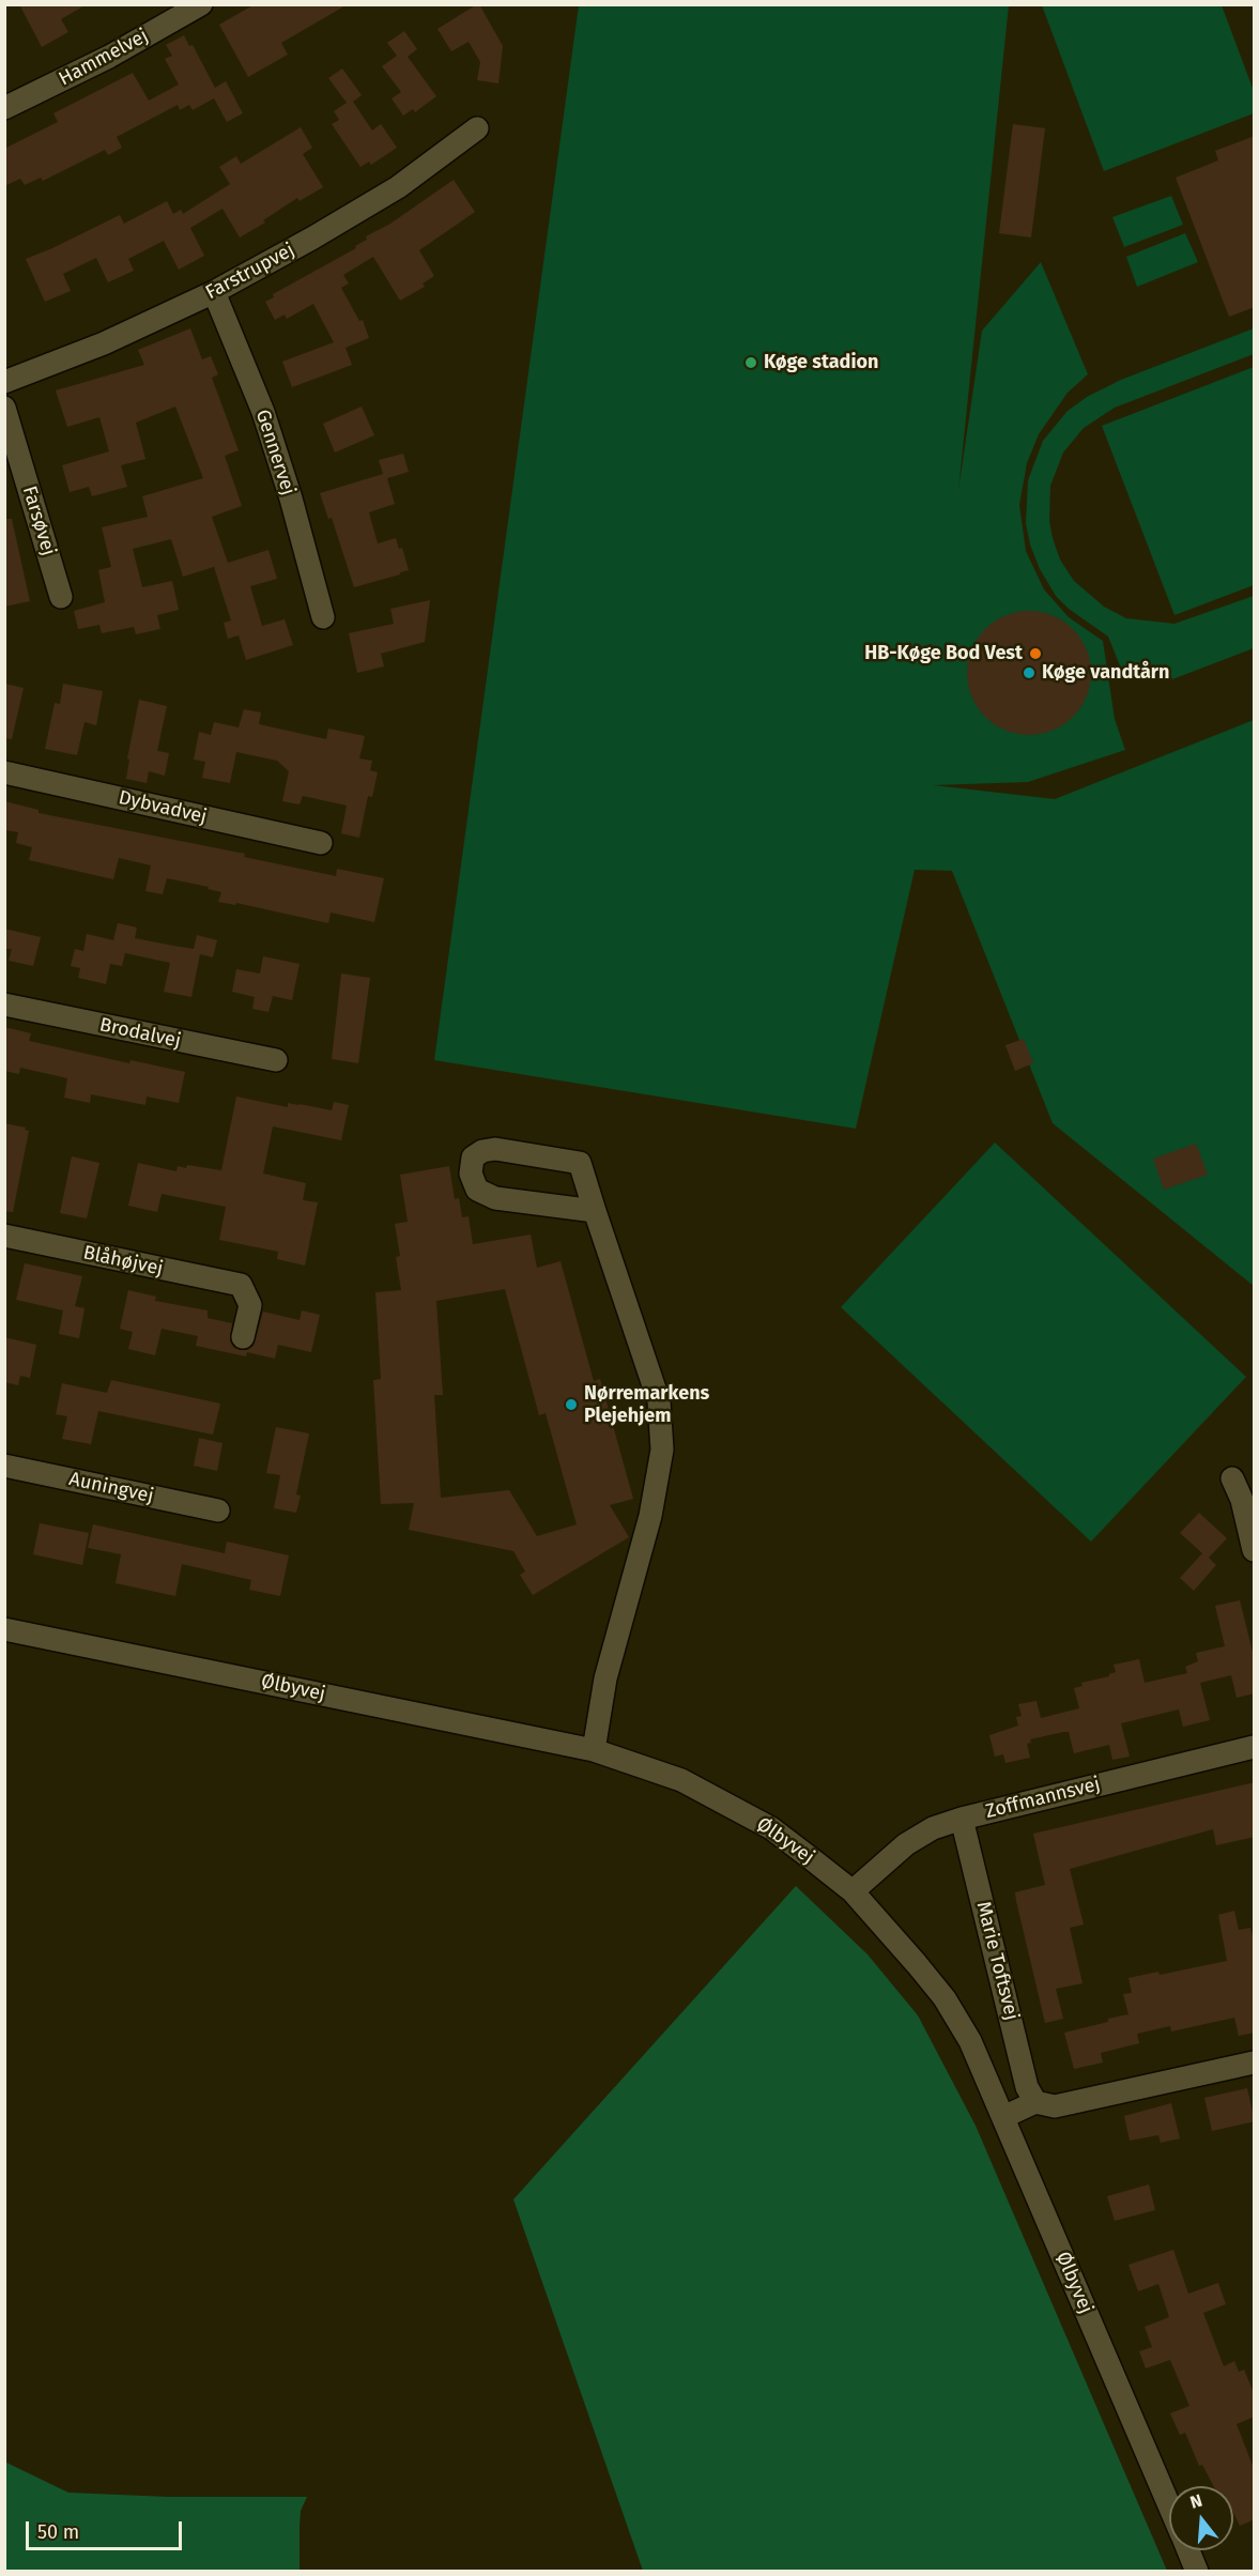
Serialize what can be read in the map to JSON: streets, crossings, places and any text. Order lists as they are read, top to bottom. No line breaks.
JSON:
{"streets":{"street":["Hammelvej","Farstrupvej","Gennervej","Farsøvej","Dybvadvej","Brodalvej","Blåhøjvej","Auningvej","Ølbyvej","Zoffmannsvej","Marie Toftsvej"]},"crossings":[["Farstrupvej","Gennervej"],["Ølbyvej","Zoffmannsvej"],["Zoffmannsvej","Marie Toftsvej"]],"places":["Køge stadion","HB-Køge Bod Vest","Køge vandtårn","Nørremarkens Plejehjem"],"scale_bar":"50 m","north":"top"}
